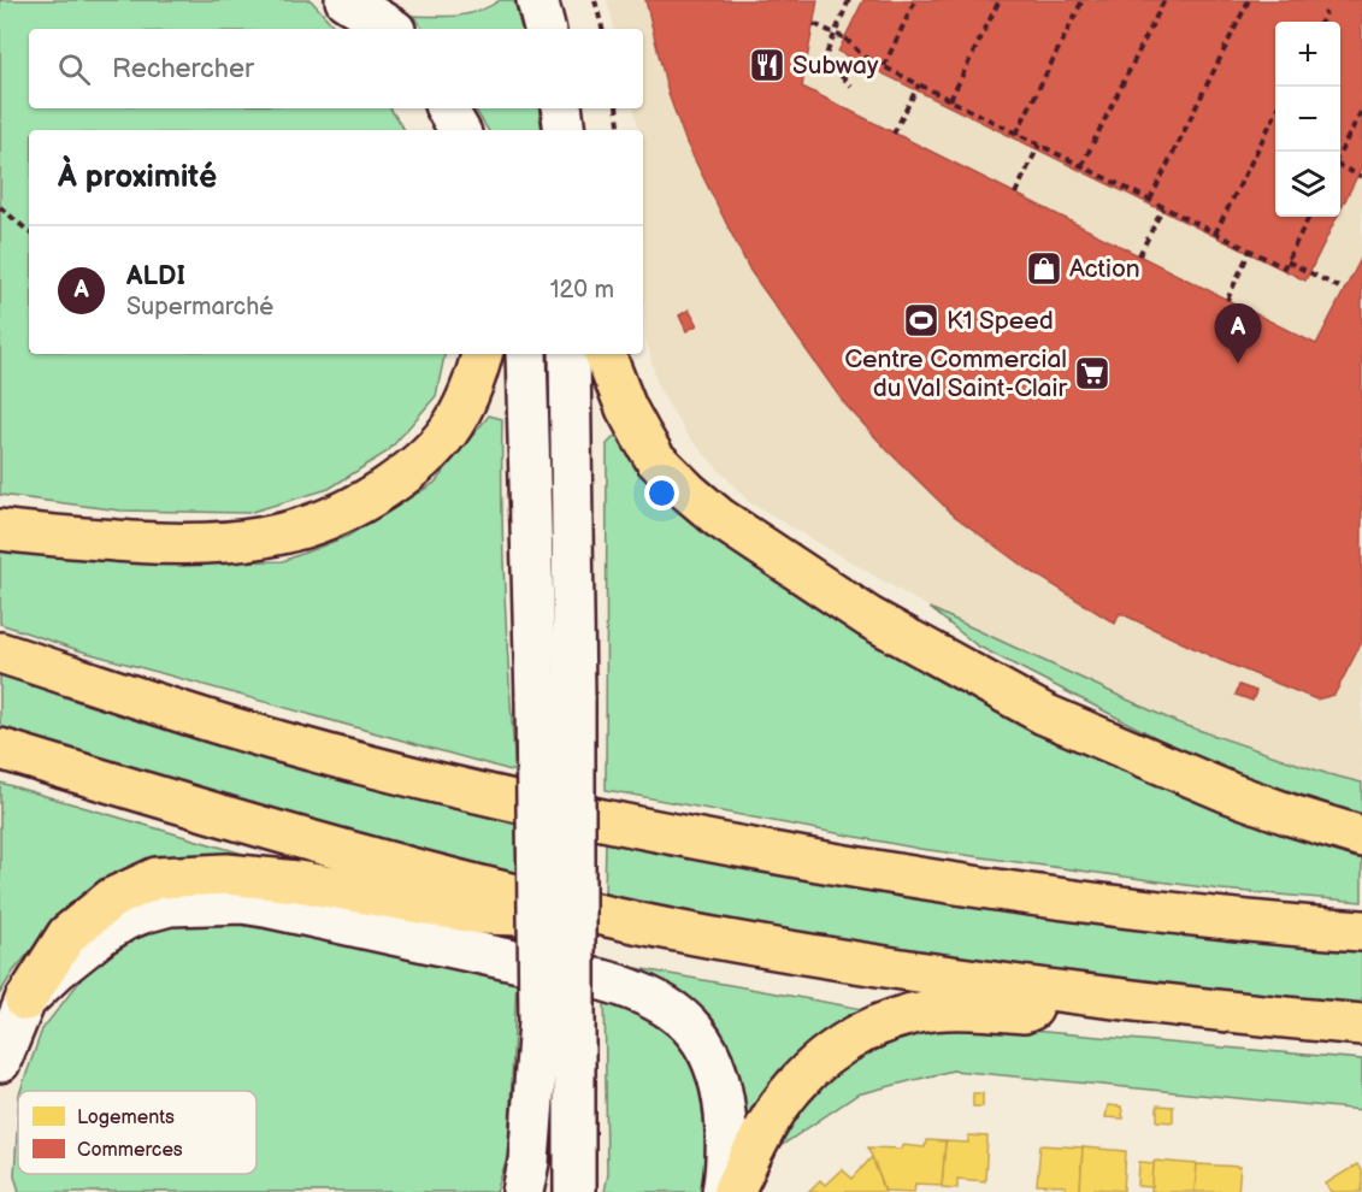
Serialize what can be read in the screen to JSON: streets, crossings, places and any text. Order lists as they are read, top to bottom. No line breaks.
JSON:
{"places":{"restaurant":["Subway"],"shop":["Action"],"sports":["K1 Speed"],"supermarket":["Centre Commercial du Val Saint-Clair"]},"legend":["Logements","Commerces"],"page":{"map_buttons":["+","−"],"search":"Rechercher","heading":"À proximité","list":[{"mark":"A","name":"ALDI","note":"Supermarché","value":"120 m"}],"pins":"A"}}
